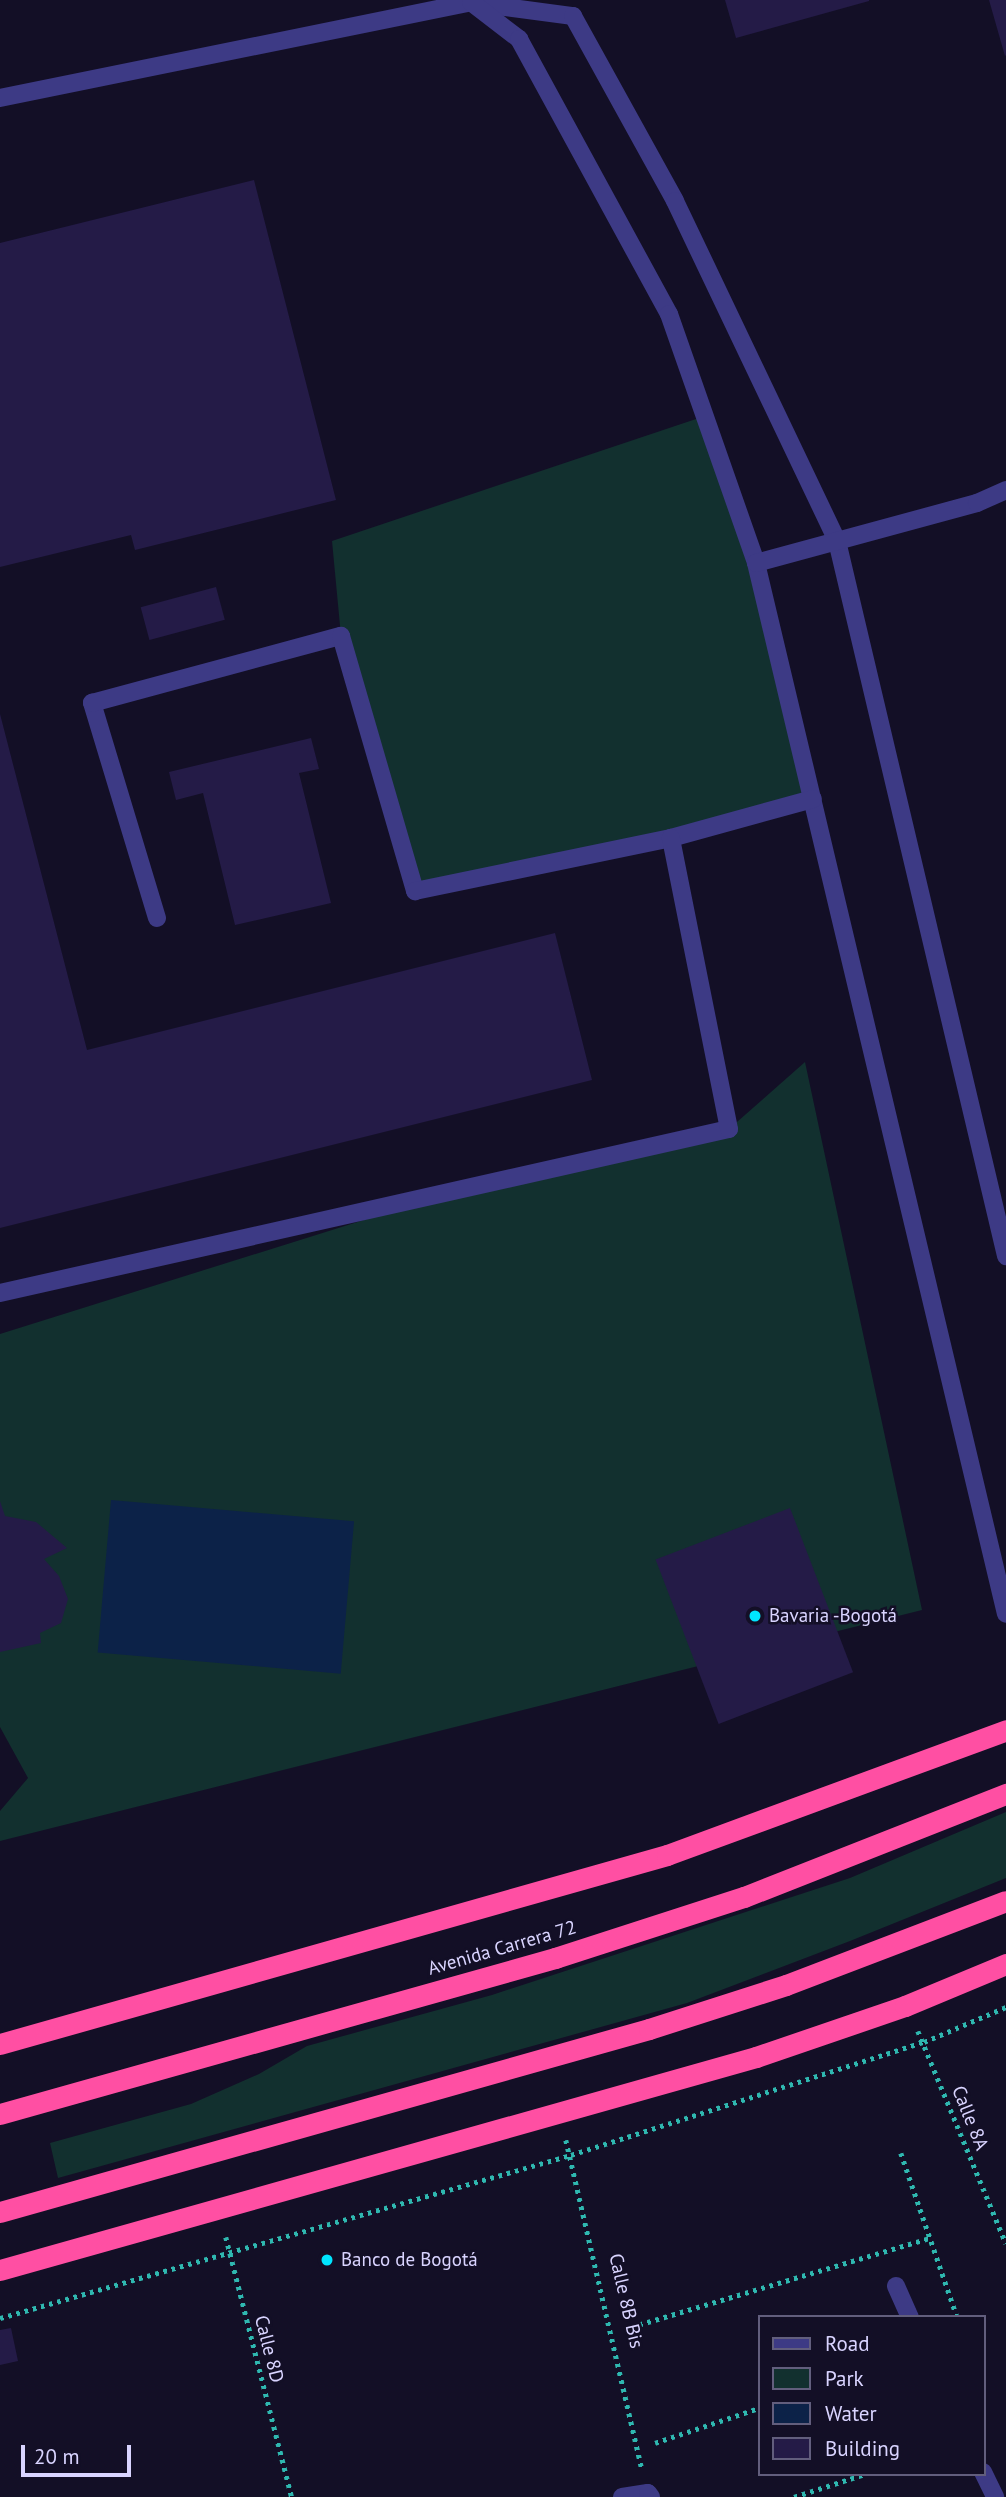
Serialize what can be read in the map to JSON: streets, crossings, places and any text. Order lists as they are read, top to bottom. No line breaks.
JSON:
{"streets":{"highway":["Avenida Carrera 72"],"path":["Calle 8A","Calle 8B Bis","Calle 8D"]},"places":["Bavaria -Bogotá","Banco de Bogotá"],"legend":["Road","Park","Water","Building"],"scale_bar":"20 m"}
